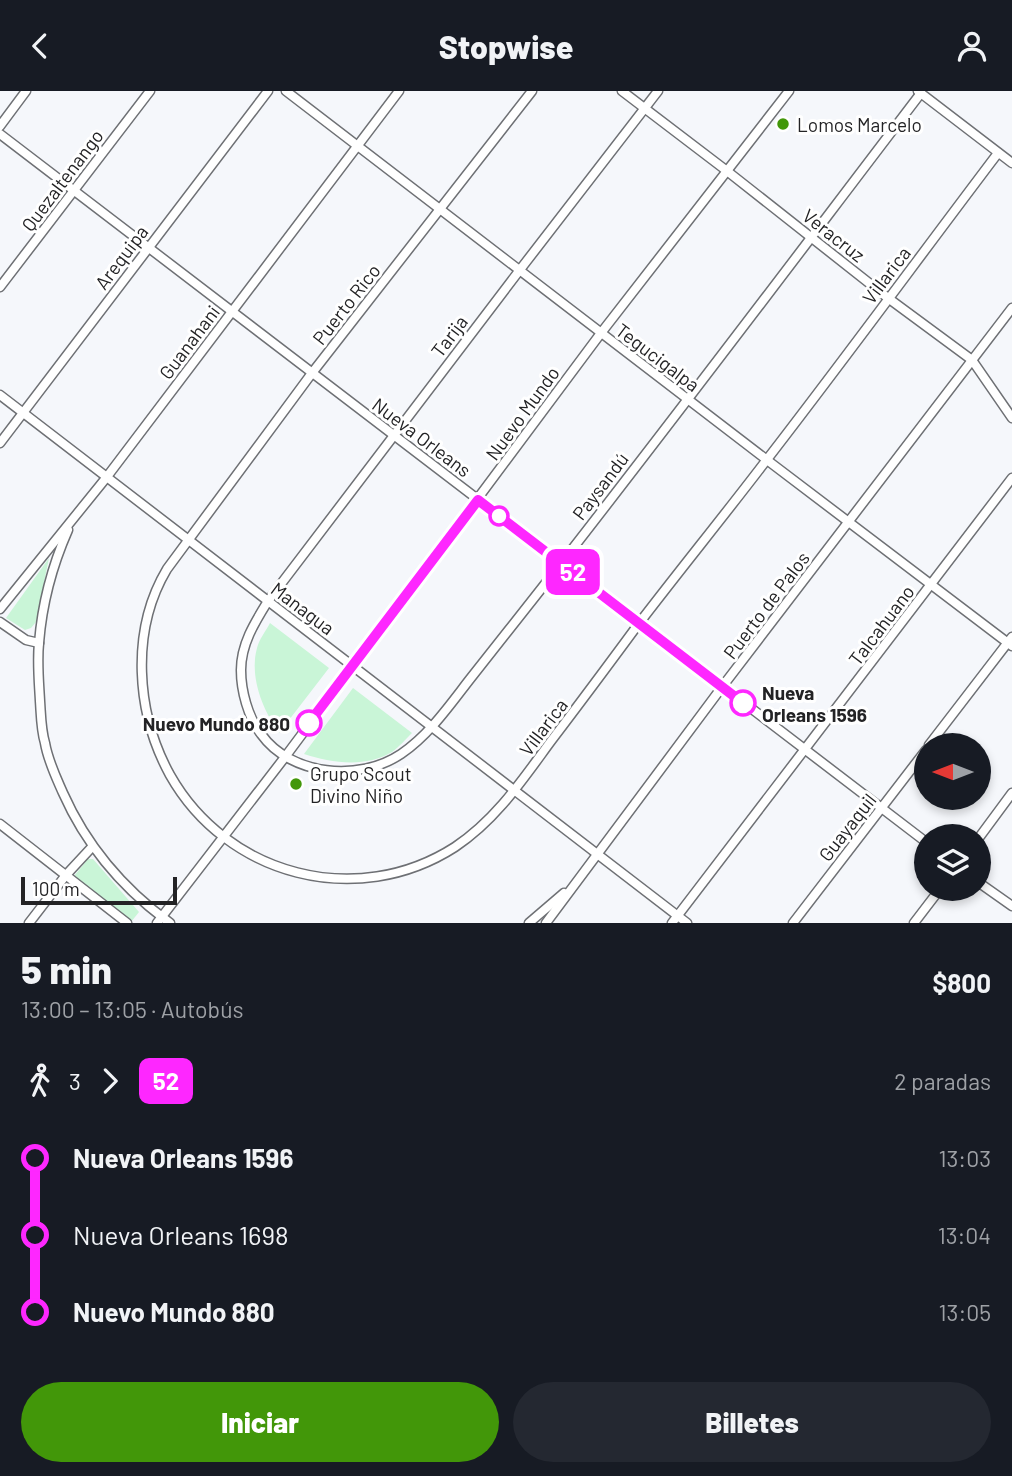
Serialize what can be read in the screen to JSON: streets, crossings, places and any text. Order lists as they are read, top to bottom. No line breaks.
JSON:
{"streets":{"street":["Quezaltenango","Veracruz","Arequipa","Villarica","Puerto Rico","Tarija","Guanahani","Tegucigalpa","Nuevo Mundo","Nueva Orleans","Paysandú","Puerto de Palos","Managua","Talcahuano","Guayaquil"]},"crossings":[["Quezaltenango","Nueva Orleans"],["Veracruz","Villarica"],["Veracruz","Tarija"],["Veracruz","Nuevo Mundo"],["Veracruz","Paysandú"],["Veracruz","Puerto de Palos"],["Arequipa","Nueva Orleans"],["Arequipa","Managua"],["Villarica","Puerto Rico"],["Villarica","Tegucigalpa"],["Villarica","Nuevo Mundo"],["Villarica","Nueva Orleans"],["Villarica","Managua"],["Puerto Rico","Tegucigalpa"],["Puerto Rico","Nueva Orleans"],["Puerto Rico","Managua"],["Tarija","Tegucigalpa"],["Tarija","Nueva Orleans"],["Tarija","Paysandú"],["Tarija","Managua"],["Guanahani","Tegucigalpa"],["Guanahani","Nueva Orleans"],["Guanahani","Managua"],["Tegucigalpa","Nuevo Mundo"],["Tegucigalpa","Paysandú"],["Tegucigalpa","Puerto de Palos"],["Tegucigalpa","Talcahuano"],["Nuevo Mundo","Nueva Orleans"],["Nuevo Mundo","Paysandú"],["Nuevo Mundo","Managua"],["Nueva Orleans","Paysandú"],["Nueva Orleans","Puerto de Palos"],["Nueva Orleans","Talcahuano"],["Nueva Orleans","Guayaquil"],["Paysandú","Managua"],["Puerto de Palos","Managua"],["Managua","Talcahuano"]],"places":["Lomos Marcelo","Nueva Orleans 1596","Nuevo Mundo 880","Grupo Scout Divino Niño"],"lines":["bus line 52"],"scale_bar":"100 m","north":"left","page":{"header":"Stopwise","on_map":"52","scale":"100 m","heading":["5 min","13:00 – 13:05 · Autobús","$800"],"legs":["3","52","2 paradas"],"list":[{"name":"Nueva Orleans 1596","value":"13:03"},{"name":"Nueva Orleans 1698","value":"13:04"},{"name":"Nuevo Mundo 880","value":"13:05"}],"buttons":["Iniciar","Billetes"]}}
